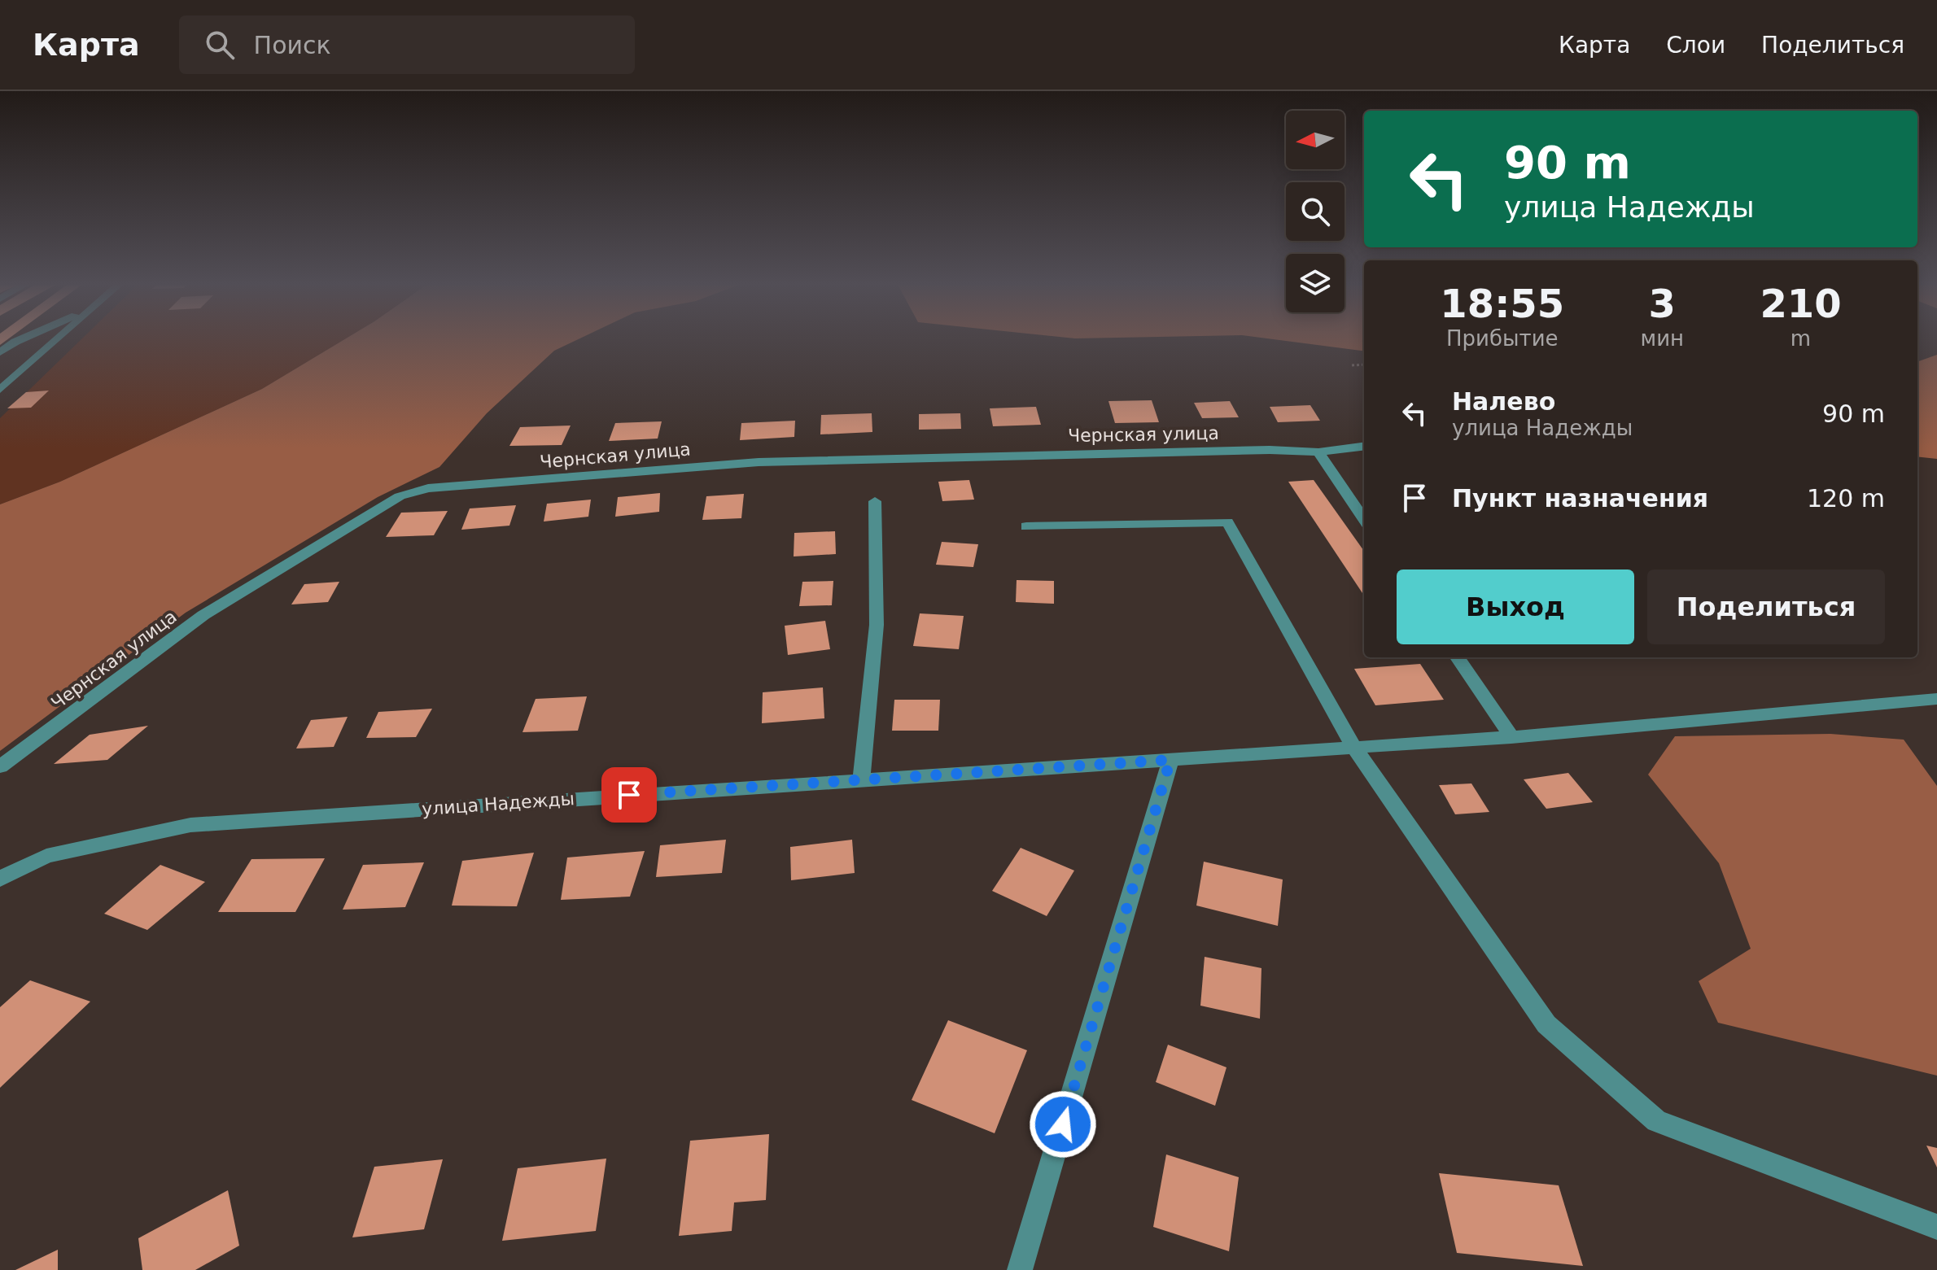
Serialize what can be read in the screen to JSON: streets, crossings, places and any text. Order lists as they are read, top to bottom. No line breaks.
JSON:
{"streets":{"street":["Чернская улица","улица Надежды"]},"north":"left","page":{"header":"Карта","search":"Поиск","nav":["Карта","Слои","Поделиться"],"turn":["90 m","улица Надежды"],"eta":["18:55","Прибытие","3","мин","210","m"],"list":[{"name":"Налево","note":"улица Надежды","value":"90 m"},{"name":"Пункт назначения","value":"120 m"}],"buttons":["Выход","Поделиться"]}}
